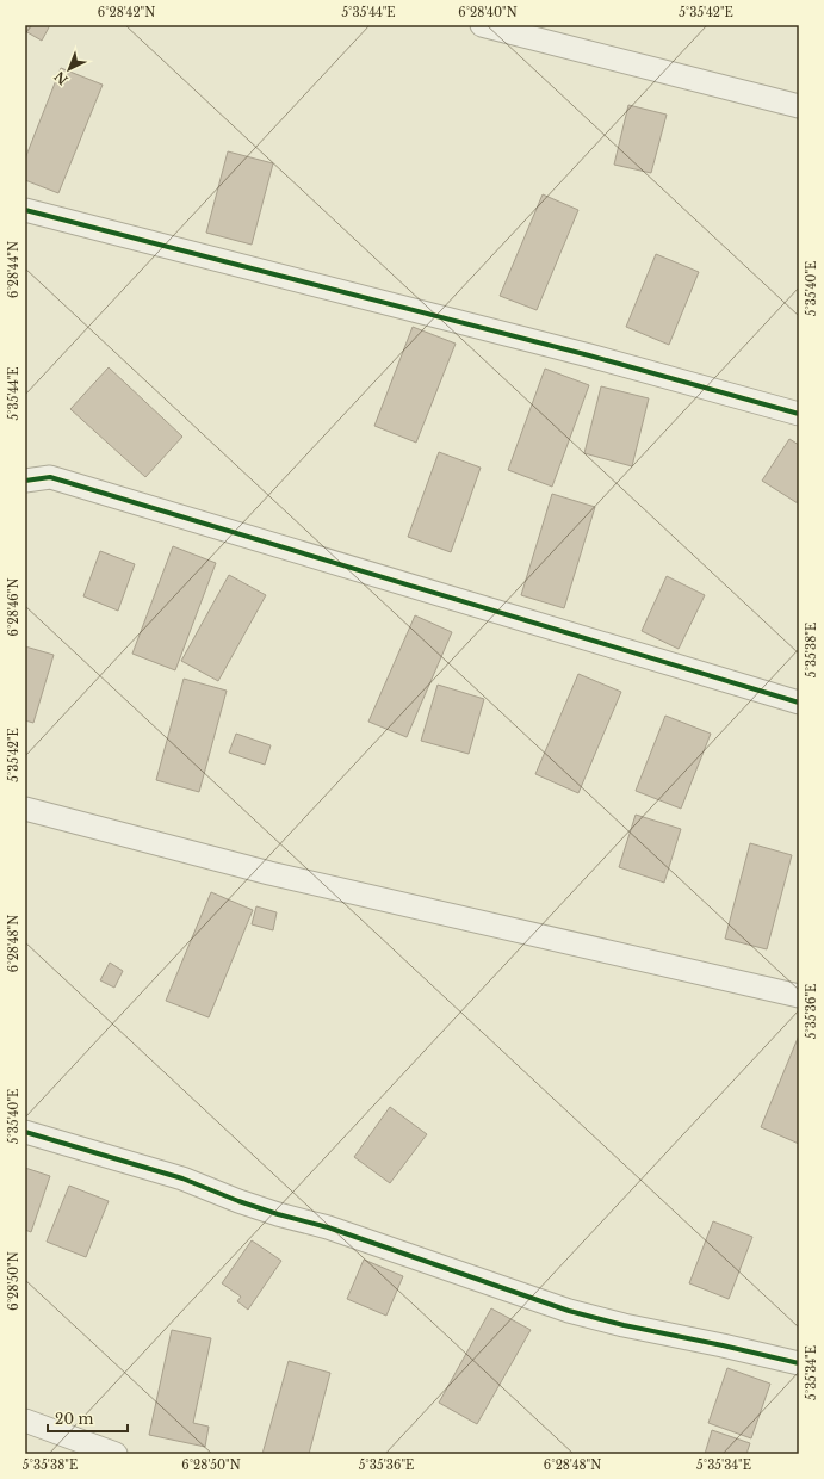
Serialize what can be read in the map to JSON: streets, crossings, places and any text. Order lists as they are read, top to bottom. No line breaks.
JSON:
{"scale_bar":"20 m","north":"bottom left","coordinates":["6°28'42\"N","5°35'44\"E","6°28'40\"N","5°35'42\"E","6°28'44\"N","5°35'40\"E","6°28'46\"N","5°35'38\"E","6°28'48\"N","5°35'36\"E","6°28'50\"N","5°35'34\"E"]}
